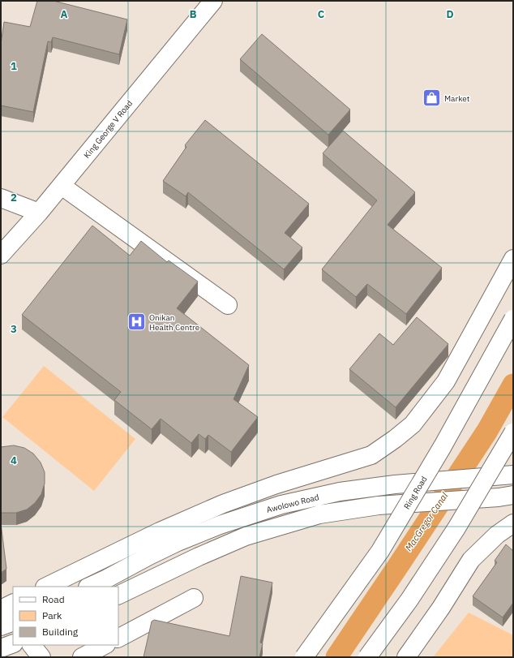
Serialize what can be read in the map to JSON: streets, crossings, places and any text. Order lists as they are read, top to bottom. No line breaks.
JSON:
{"streets":{"main road":["King George V Road","Ring Road","Awolowo Road"]},"water":["MacGregor Canal"],"places":{"shop":["Market"],"hospital":["Onikan Health Centre"]},"legend":["Road","Park","Building"],"grid":{"columns":["A","B","C","D"],"rows":["1","2","3","4"]}}
